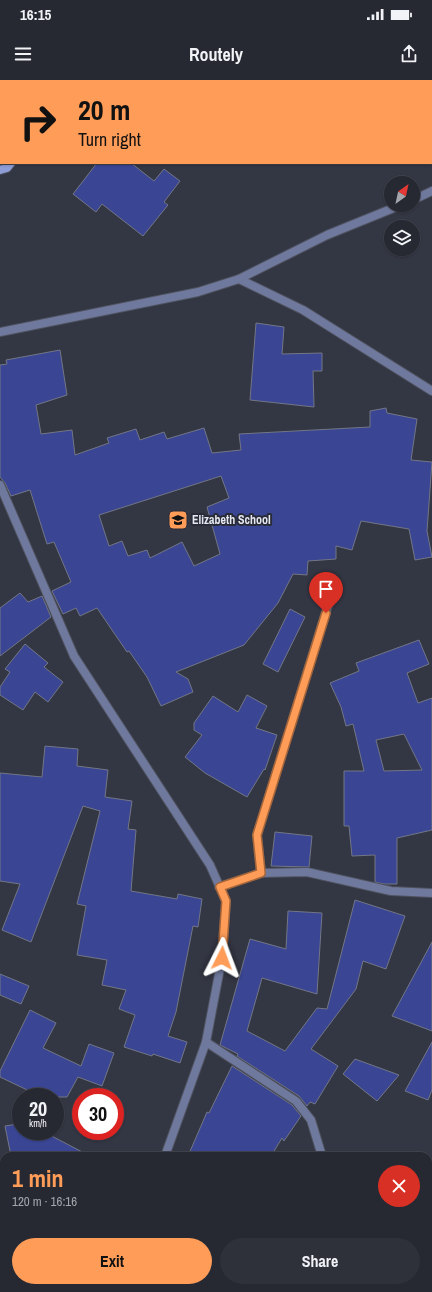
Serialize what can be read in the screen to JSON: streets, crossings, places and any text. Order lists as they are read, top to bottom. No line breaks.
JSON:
{"places":{"school or university":["Elizabeth School"]},"north":"top right","page":{"status":"16:15","header":"Routely","turn":["20 m","Turn right"],"speed":"20 km/h","limit":"30","heading":["1 min","120 m · 16:16"],"buttons":["Exit","Share"]}}
